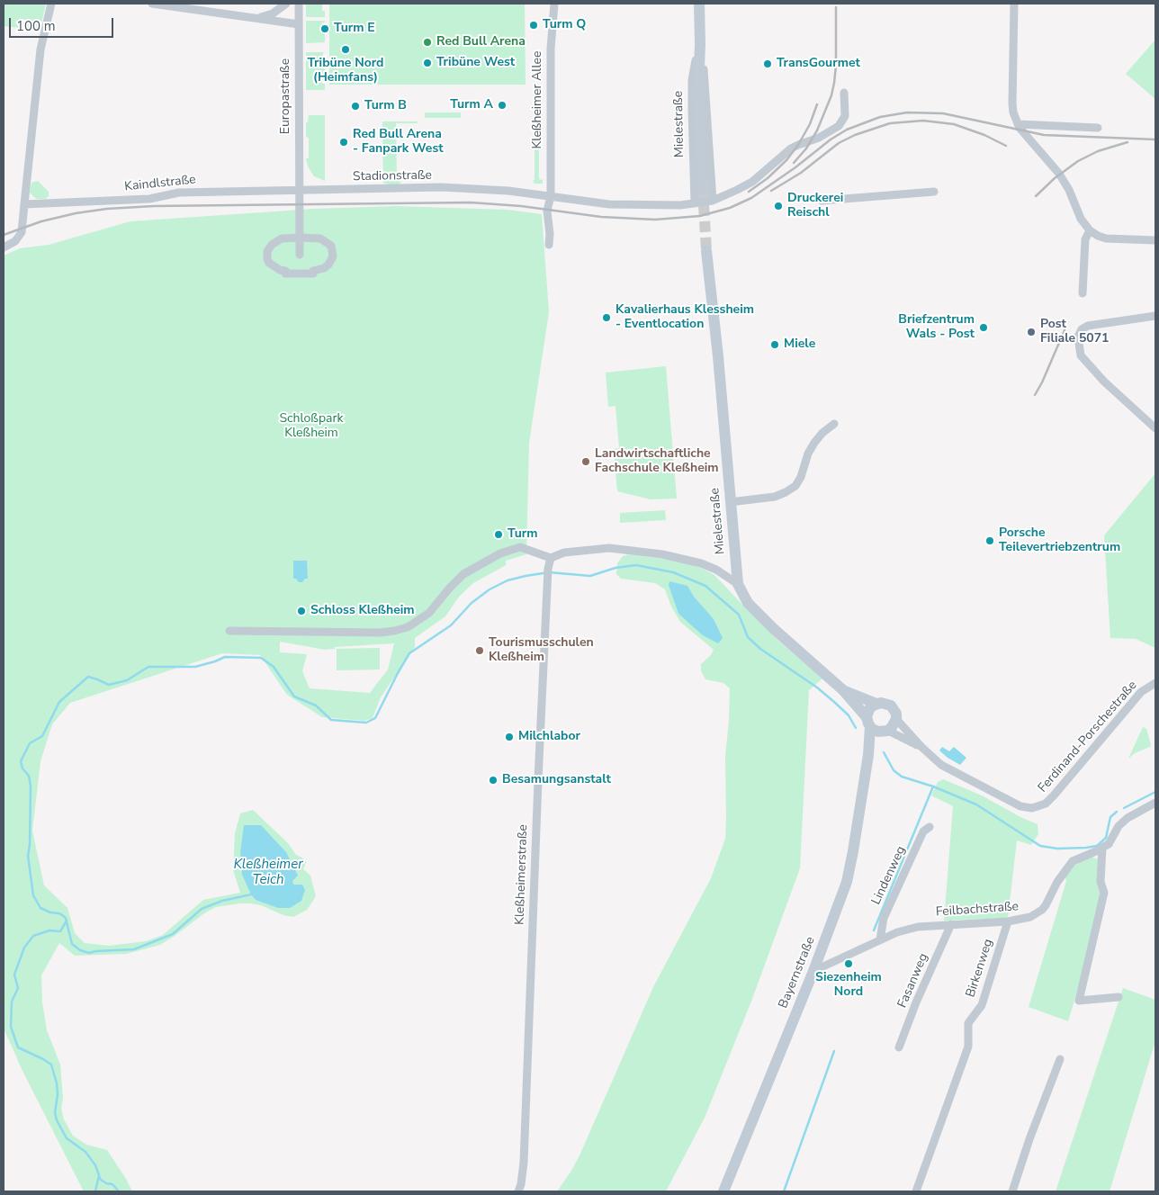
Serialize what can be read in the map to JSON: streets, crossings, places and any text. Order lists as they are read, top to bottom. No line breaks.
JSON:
{"streets":{"street":["Europastraße","Kleßheimer Allee","Mielestraße","Stadionstraße","Kaindlstraße","Ferdinand-Porschestraße","Kleßheimerstraße","Lindenweg","Feilbachstraße","Birkenweg","Bayernstraße","Fasanweg"]},"crossings":[["Europastraße","Stadionstraße"],["Europastraße","Kaindlstraße"],["Kleßheimer Allee","Stadionstraße"],["Mielestraße","Stadionstraße"],["Mielestraße","Ferdinand-Porschestraße"],["Mielestraße","Bayernstraße"],["Stadionstraße","Kaindlstraße"],["Ferdinand-Porschestraße","Bayernstraße"],["Lindenweg","Feilbachstraße"],["Feilbachstraße","Birkenweg"],["Feilbachstraße","Bayernstraße"],["Feilbachstraße","Fasanweg"]],"water":["Kleßheimer Teich"],"parks":["Schloßpark Kleßheim"],"places":["Turm Q","Turm E","Red Bull Arena","Tribüne Nord (Heimfans)","Tribüne West","TransGourmet","Turm A","Turm B","Red Bull Arena - Fanpark West","Druckerei Reischl","Kavalierhaus Klessheim - Eventlocation","Briefzentrum Wals - Post","Post Filiale 5071","Miele","Landwirtschaftliche Fachschule Kleßheim","Turm","Porsche Teilevertriebzentrum","Schloss Kleßheim","Tourismusschulen Kleßheim","Milchlabor","Besamungsanstalt","Siezenheim Nord"],"scale_bar":"100 m"}
